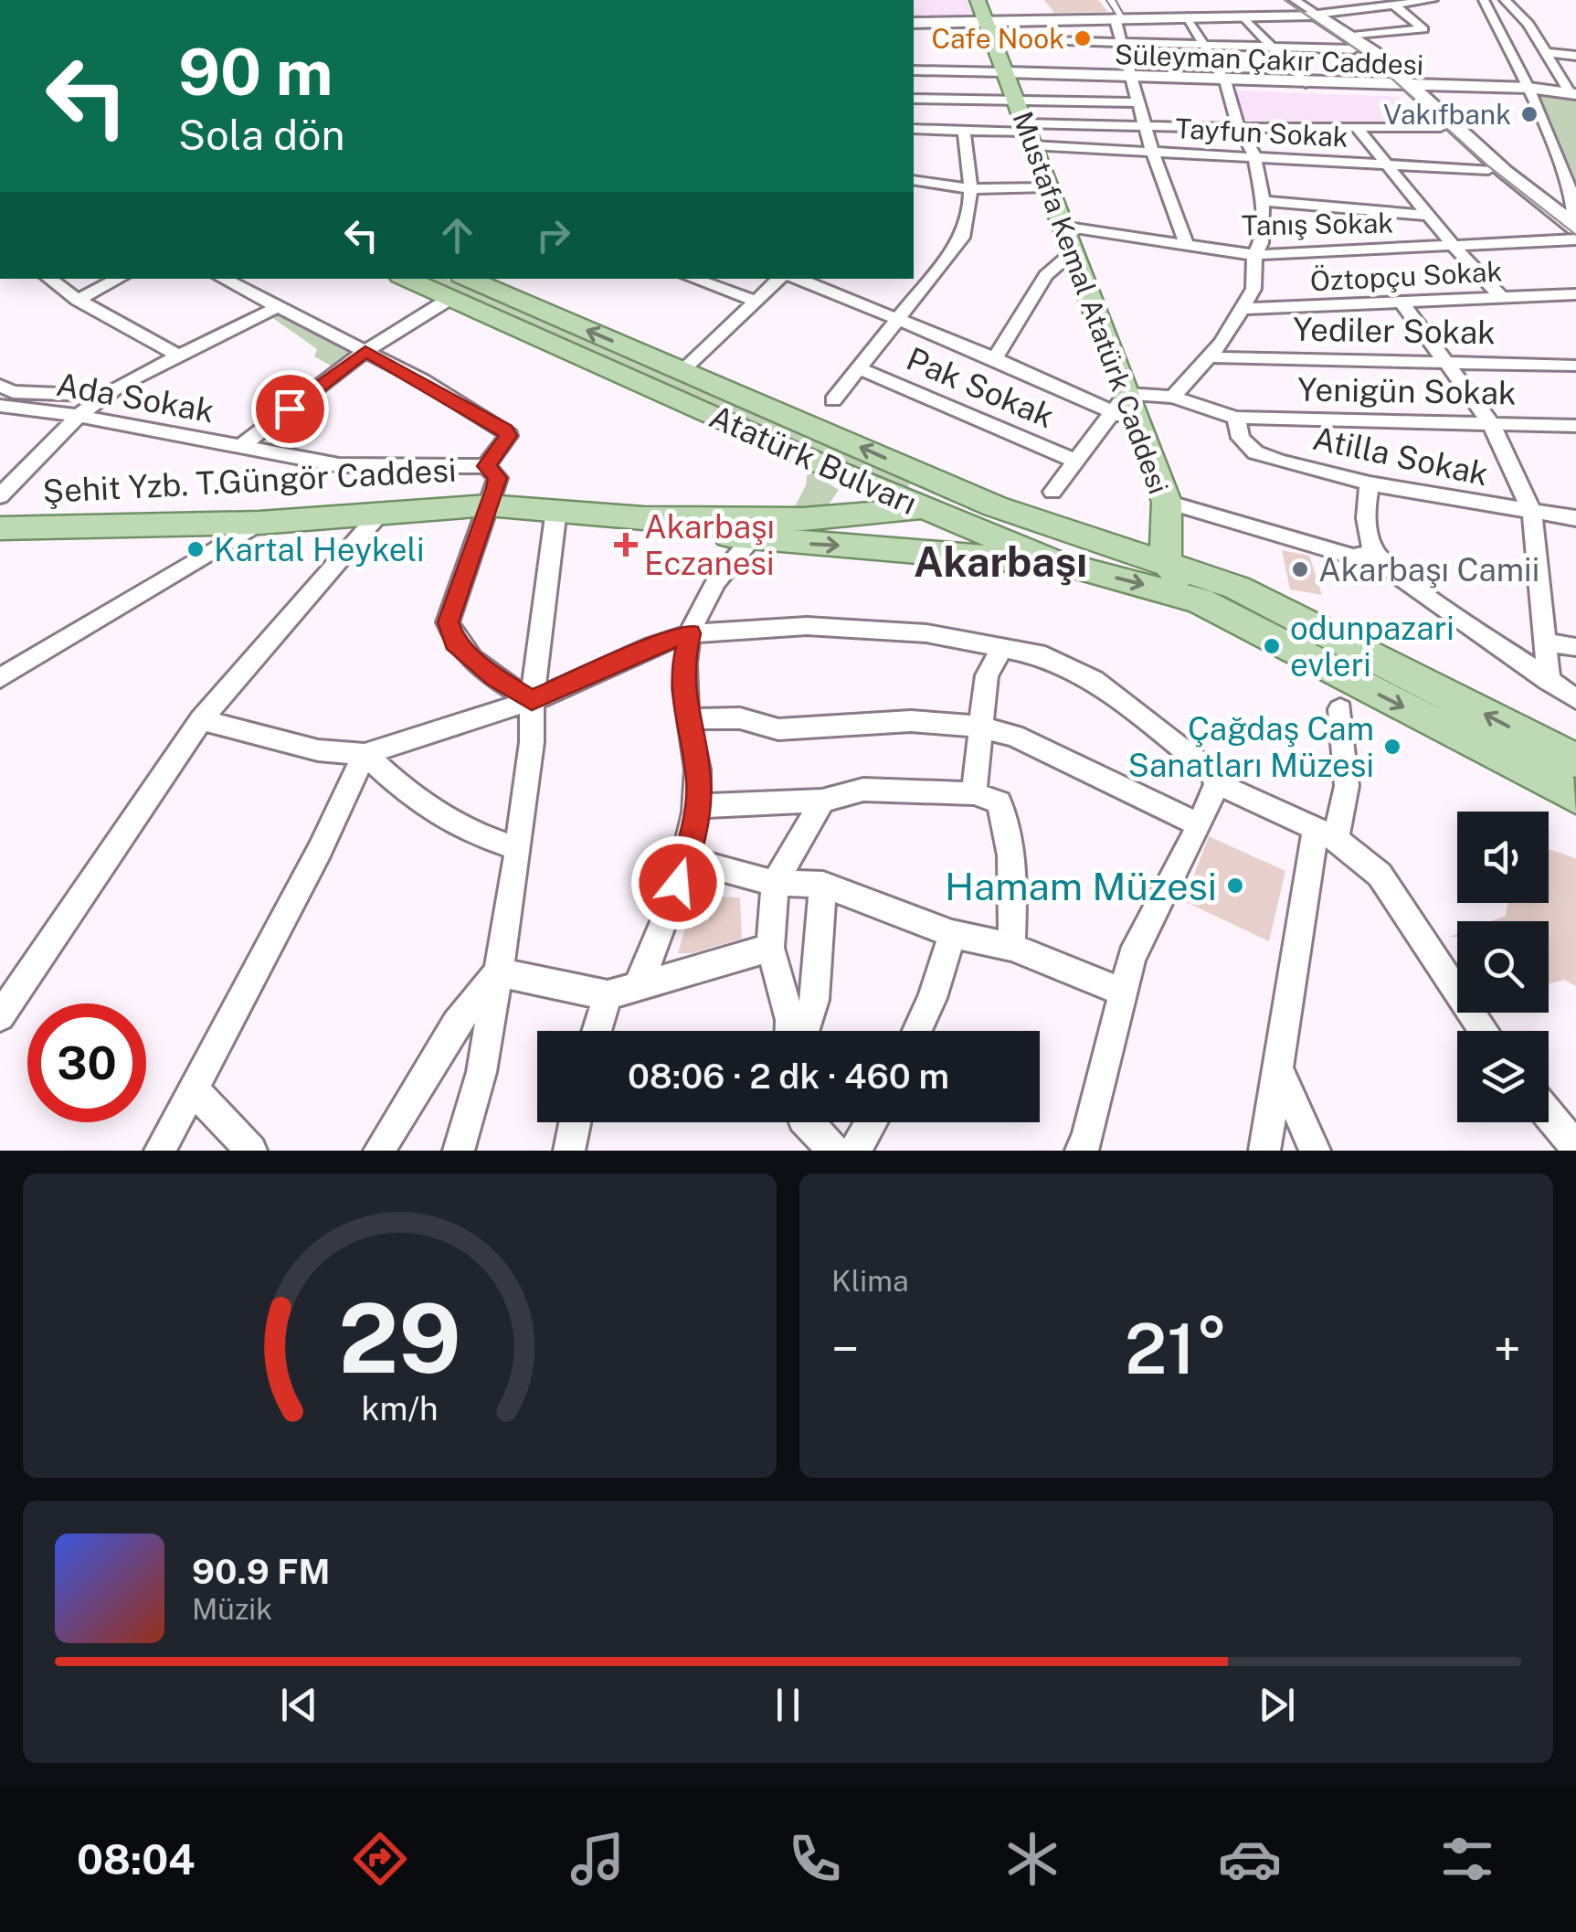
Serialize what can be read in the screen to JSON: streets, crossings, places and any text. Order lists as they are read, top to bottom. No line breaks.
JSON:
{"streets":{"main road":["Süleyman Çakır Caddesi","Mustafa Kemal Atatürk Caddesi","Atatürk Bulvarı","Şehit Yzb. T.Güngör Caddesi"],"street":["Tayfun Sokak","Tanış Sokak","Öztopçu Sokak","Yediler Sokak","Pak Sokak","Yenigün Sokak","Ada Sokak","Atilla Sokak"]},"crossings":[["Süleyman Çakır Caddesi","Tayfun Sokak"],["Süleyman Çakır Caddesi","Mustafa Kemal Atatürk Caddesi"],["Tayfun Sokak","Mustafa Kemal Atatürk Caddesi"],["Tanış Sokak","Mustafa Kemal Atatürk Caddesi"],["Mustafa Kemal Atatürk Caddesi","Yenigün Sokak"],["Yenigün Sokak","Atilla Sokak"],["Atatürk Bulvarı","Şehit Yzb. T.Güngör Caddesi"]],"districts":["Akarbaşı"],"places":{"other":["Cafe Nook","Vakıfbank","Kartal Heykeli","Akarbaşı Camii","odunpazari evleri","Çağdaş Cam Sanatları Müzesi","Hamam Müzesi"],"health":["Akarbaşı Eczanesi"]},"page":{"turn":["90 m","Sola dön"],"limit":"30","trip":"08:06 · 2 dk · 460 m","tile":"Klima","heat":["−","21°","+"],"song":["90.9 FM","Müzik"],"tabs":"08:04","gauge":["29","km/h"]}}
